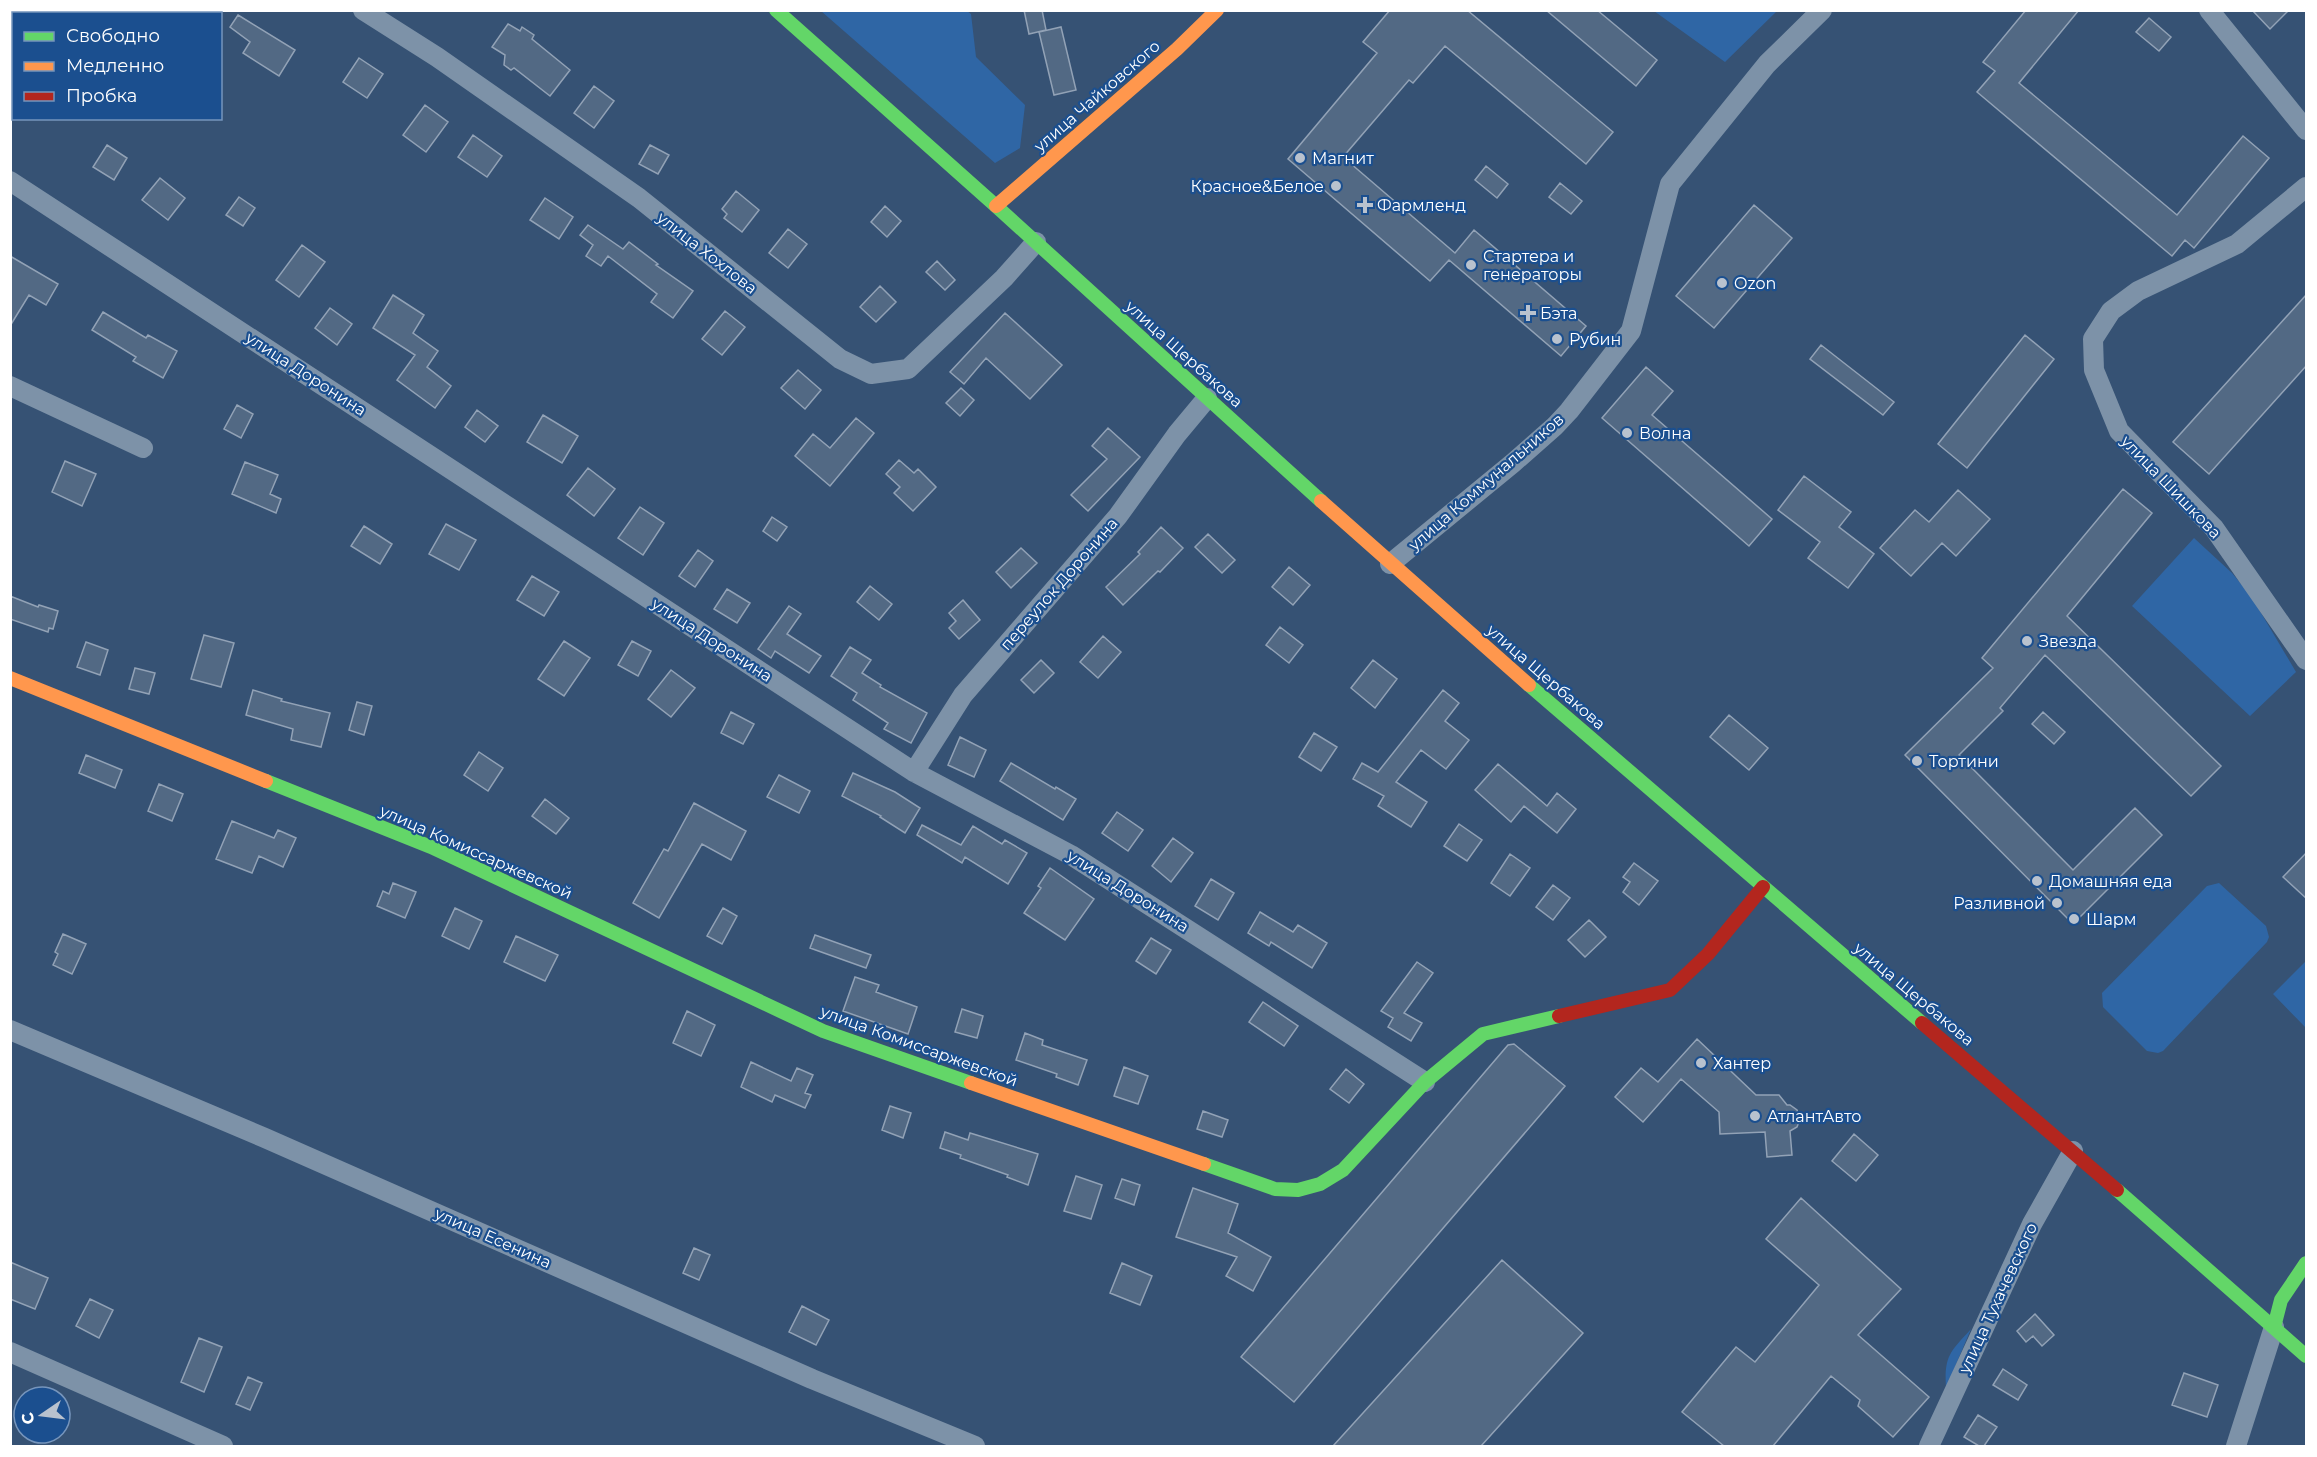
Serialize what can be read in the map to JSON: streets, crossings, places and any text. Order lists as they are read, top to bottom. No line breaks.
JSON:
{"streets":{"street":["улица Чайковского","улица Хохлова","улица Щербакова","улица Доронина","улица Коммунальников","улица Шишкова","переулок Доронина","улица Комиссаржевской","улица Есенина","улица Тухачевского"]},"crossings":[["улица Чайковского","улица Щербакова"],["улица Хохлова","улица Щербакова"],["улица Щербакова","улица Коммунальников"],["улица Щербакова","переулок Доронина"],["улица Щербакова","улица Комиссаржевской"],["улица Щербакова","улица Тухачевского"],["улица Доронина","переулок Доронина"],["улица Доронина","улица Комиссаржевской"]],"places":{"other":["Магнит","Красное&Белое","Стартера и генераторы","Ozon","Рубин","Волна","Звезда","Тортини","Домашняя еда","Разливной","Шарм","Хантер","АтлантАвто"],"health":["Фармленд","Бэта"]},"legend":["Свободно","Медленно","Пробка"],"north":"left"}
